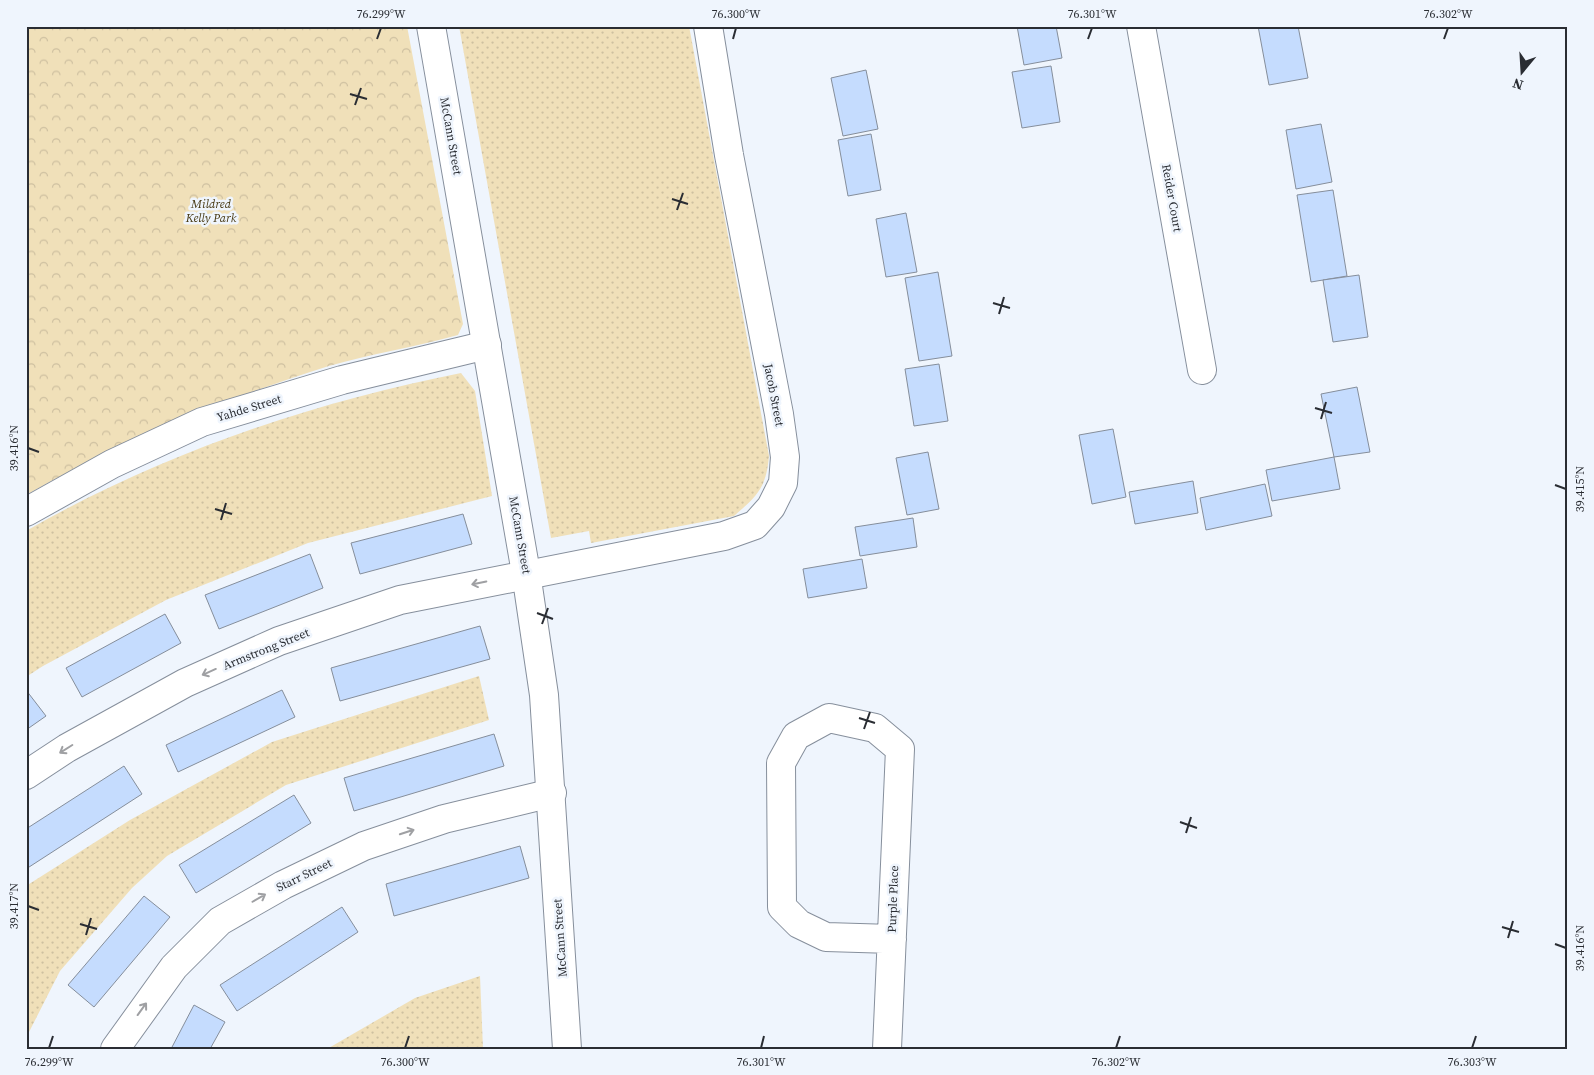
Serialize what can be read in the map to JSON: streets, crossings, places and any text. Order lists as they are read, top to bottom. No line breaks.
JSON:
{"streets":{"street":["McCann Street","Reider Court","Jacob Street","Yahde Street","Armstrong Street","Starr Street","Purple Place"]},"crossings":[["McCann Street","Jacob Street"],["McCann Street","Yahde Street"],["McCann Street","Armstrong Street"],["McCann Street","Starr Street"],["Jacob Street","Armstrong Street"]],"one_way":["Armstrong Street","Starr Street"],"parks":["Mildred Kelly Park"],"north":"bottom","coordinates":["76.299°W","76.300°W","76.301°W","76.302°W","39.416°N","39.415°N","39.417°N","76.303°W"]}
